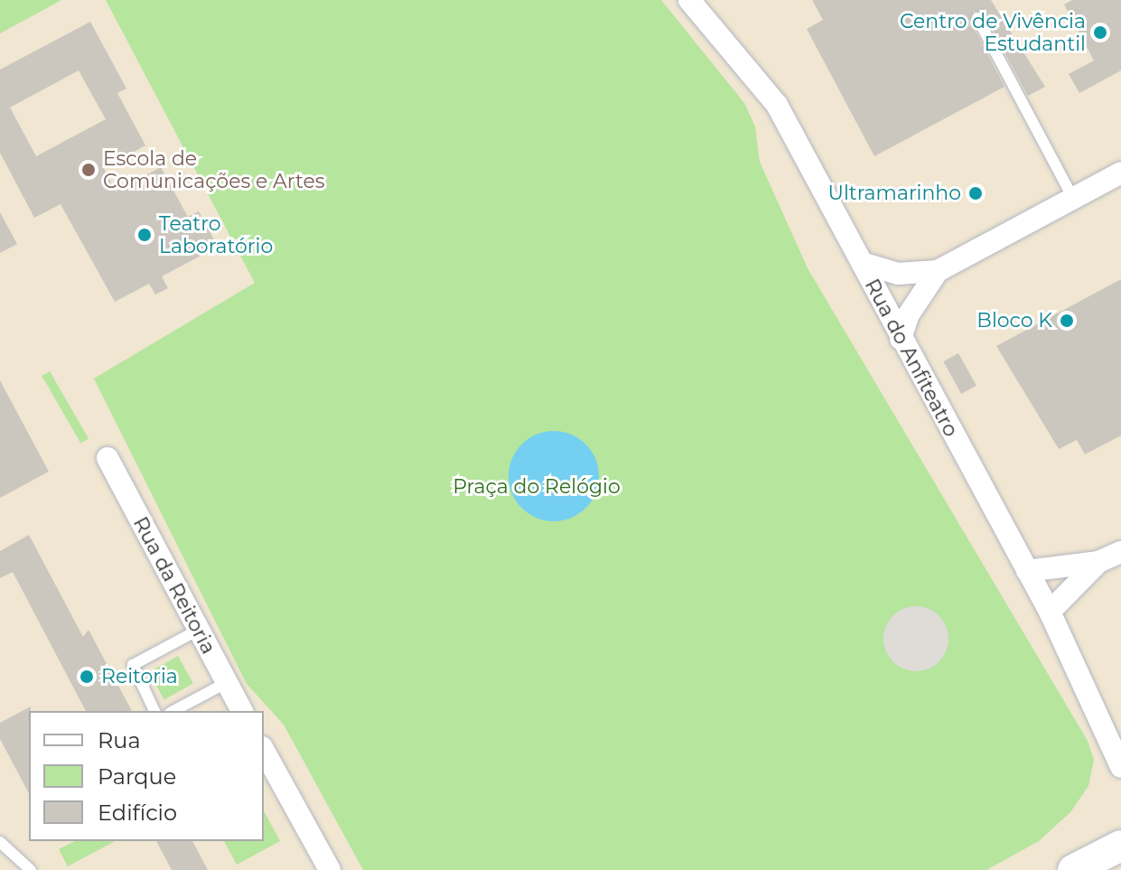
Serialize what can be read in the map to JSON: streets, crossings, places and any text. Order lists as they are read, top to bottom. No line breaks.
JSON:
{"streets":{"street":["Rua do Anfiteatro","Rua da Reitoria"]},"parks":["Praça do Relógio"],"places":["Centro de Vivência Estudantil","Escola de Comunicações e Artes","Ultramarinho","Teatro Laboratório","Bloco K","Reitoria"],"legend":["Rua","Parque","Edifício"]}
